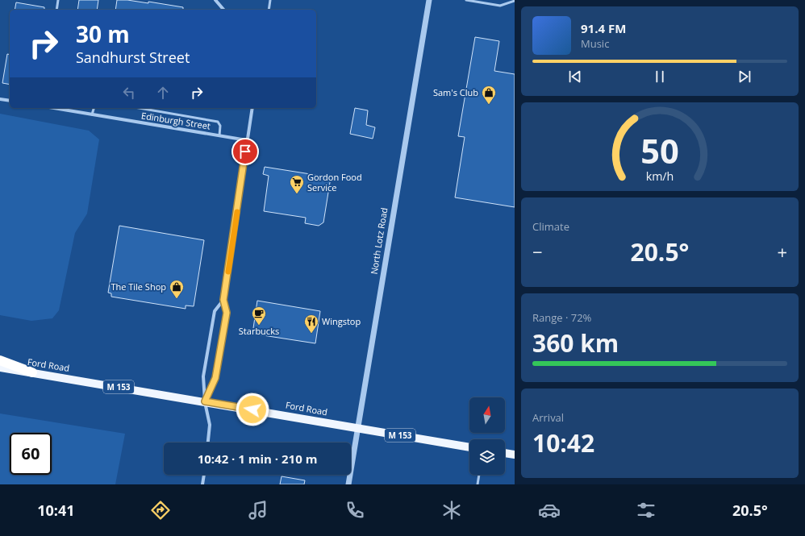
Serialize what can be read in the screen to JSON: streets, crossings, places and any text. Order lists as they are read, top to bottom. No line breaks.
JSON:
{"streets":{"main road":["Ford Road","M 153"],"street":["Edinburgh Street","North Lotz Road"]},"crossings":[["North Lotz Road","Ford Road"]],"places":{"shop":["Sam's Club","The Tile Shop"],"supermarket":["Gordon Food Service"],"cafe":["Starbucks"],"restaurant":["Wingstop"]},"north":"top","page":{"turn":["30 m","Sandhurst Street"],"song":["91.4 FM","Music"],"tile":["Climate",["Range · 72%","360 km"],["Arrival","10:42"]],"heat":["−","20.5°","+"],"limit":"60","trip":"10:42 · 1 min · 210 m","tabs":["10:41","20.5°"],"gauge":["50","km/h"]}}
